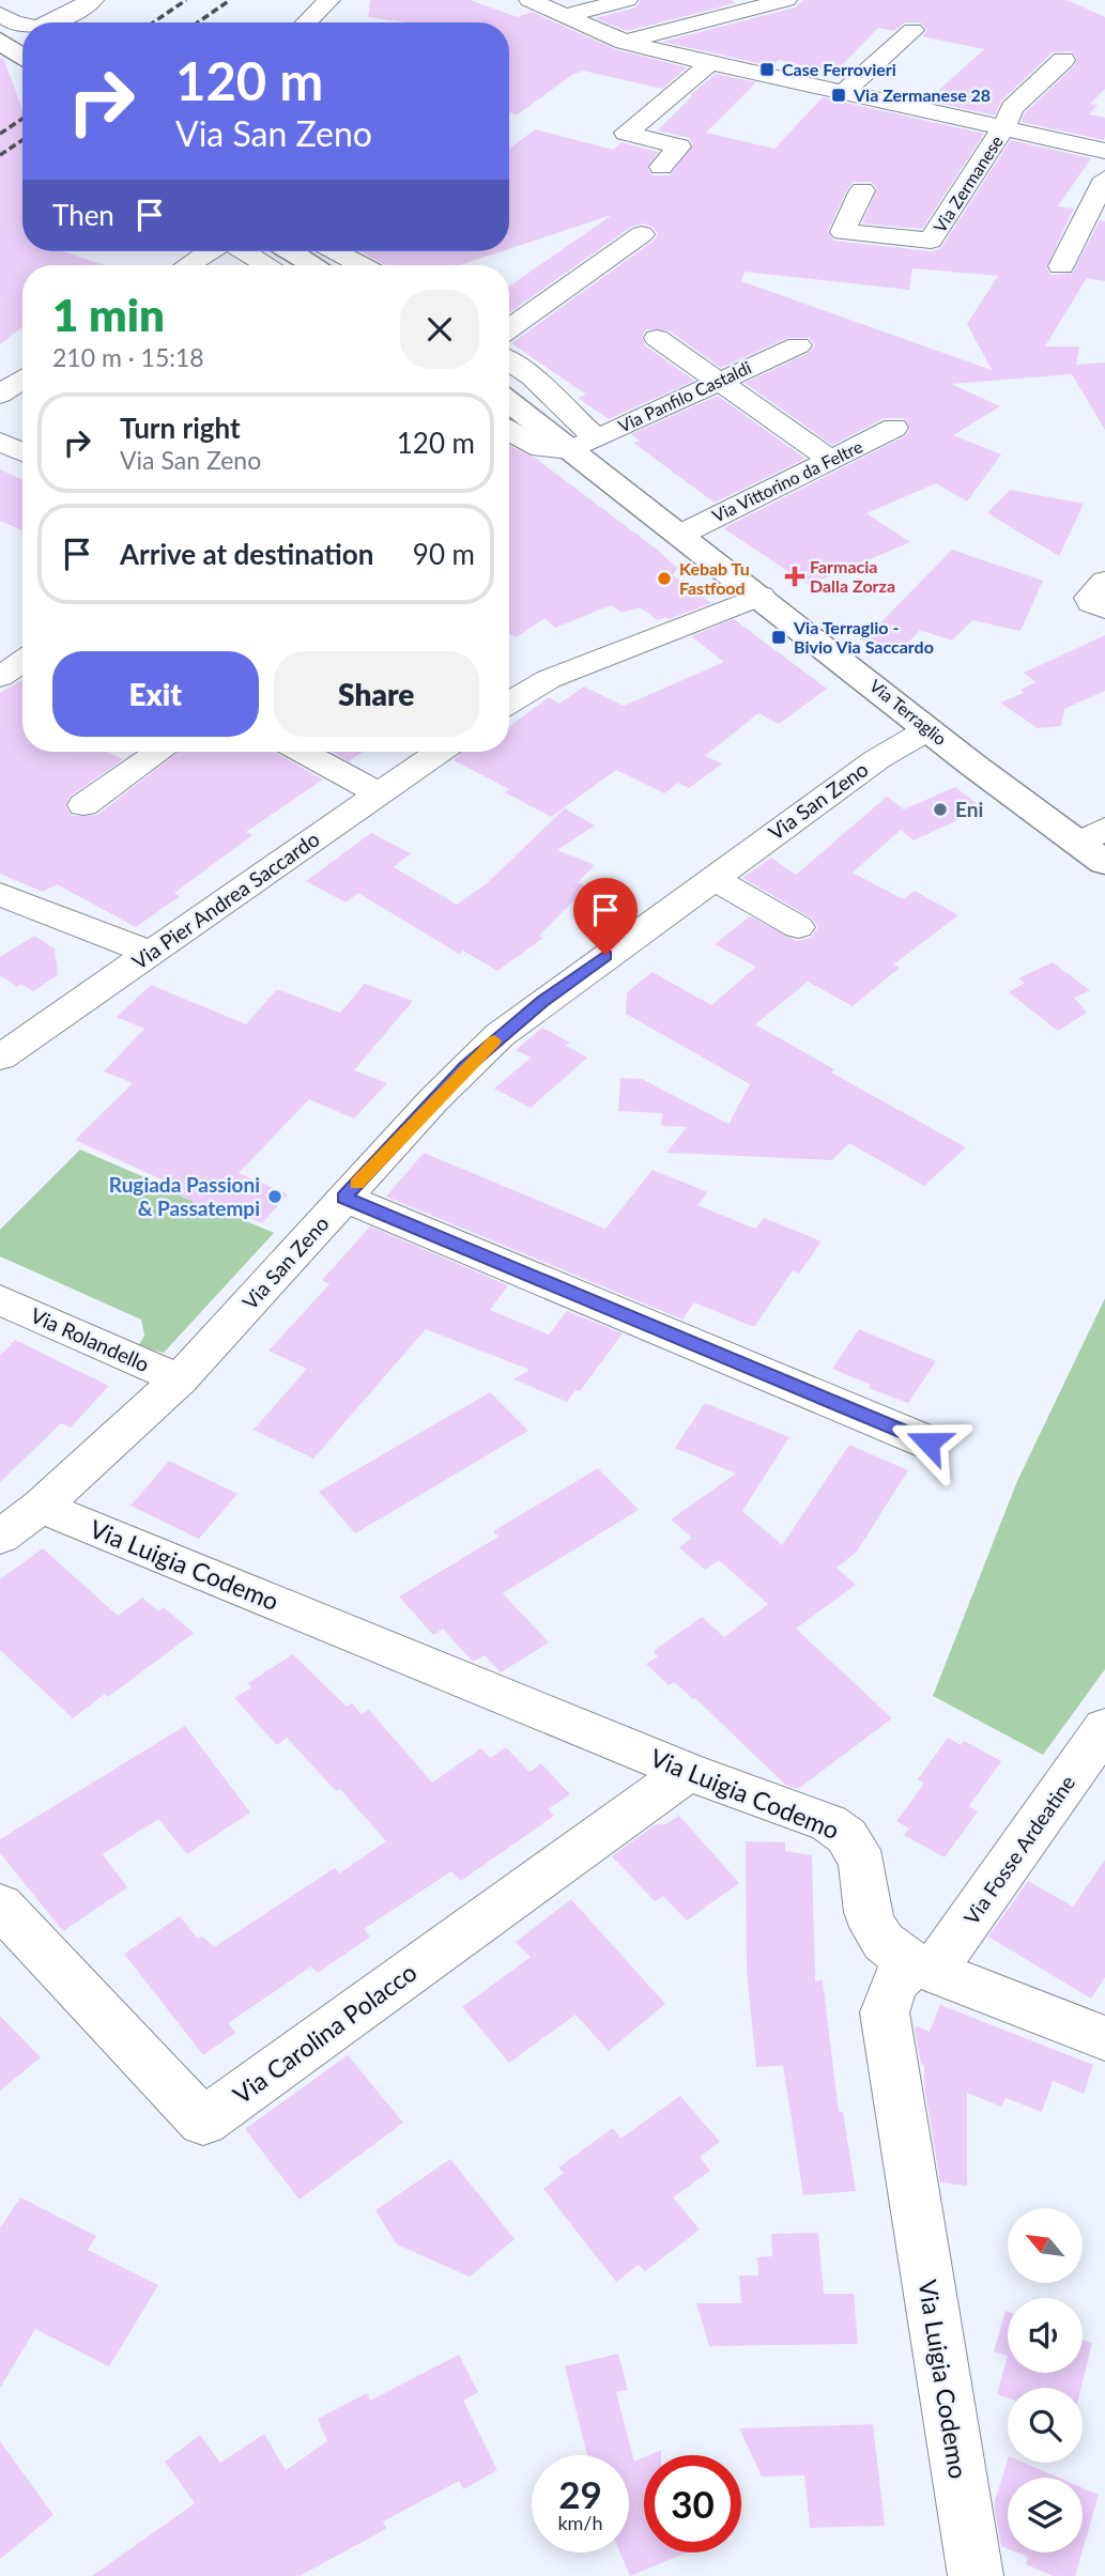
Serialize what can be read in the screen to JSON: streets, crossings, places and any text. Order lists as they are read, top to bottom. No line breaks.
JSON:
{"streets":{"main road":["Via Terraglio"],"street":["Via Zermanese","Via Panfilo Castaldi","Via Vittorino da Feltre","Via San Zeno","Via Pier Andrea Saccardo","Via Rolandello","Via Luigia Codemo","Via Fosse Ardeatine","Via Carolina Polacco"]},"crossings":[["Via Panfilo Castaldi","Via Terraglio"],["Via Vittorino da Feltre","Via Terraglio"],["Via Terraglio","Via San Zeno"],["Via San Zeno","Via Rolandello"],["Via San Zeno","Via Luigia Codemo"],["Via Luigia Codemo","Via Fosse Ardeatine"],["Via Luigia Codemo","Via Carolina Polacco"]],"places":{"transit":["Case Ferrovieri","Via Zermanese 28","Via Terraglio - Bivio Via Saccardo"],"health":["Farmacia Dalla Zorza"],"other":["Kebab Tu Fastfood","Eni","Rugiada Passioni & Passatempi"]},"north":"top left","page":{"turn":["120 m","Via San Zeno"],"then":"Then","heading":["1 min","210 m · 15:18"],"list":[{"name":"Turn right","note":"Via San Zeno","value":"120 m"},{"name":"Arrive at destination","value":"90 m"}],"buttons":["Exit","Share"],"speed":"29 km/h","limit":"30"}}
